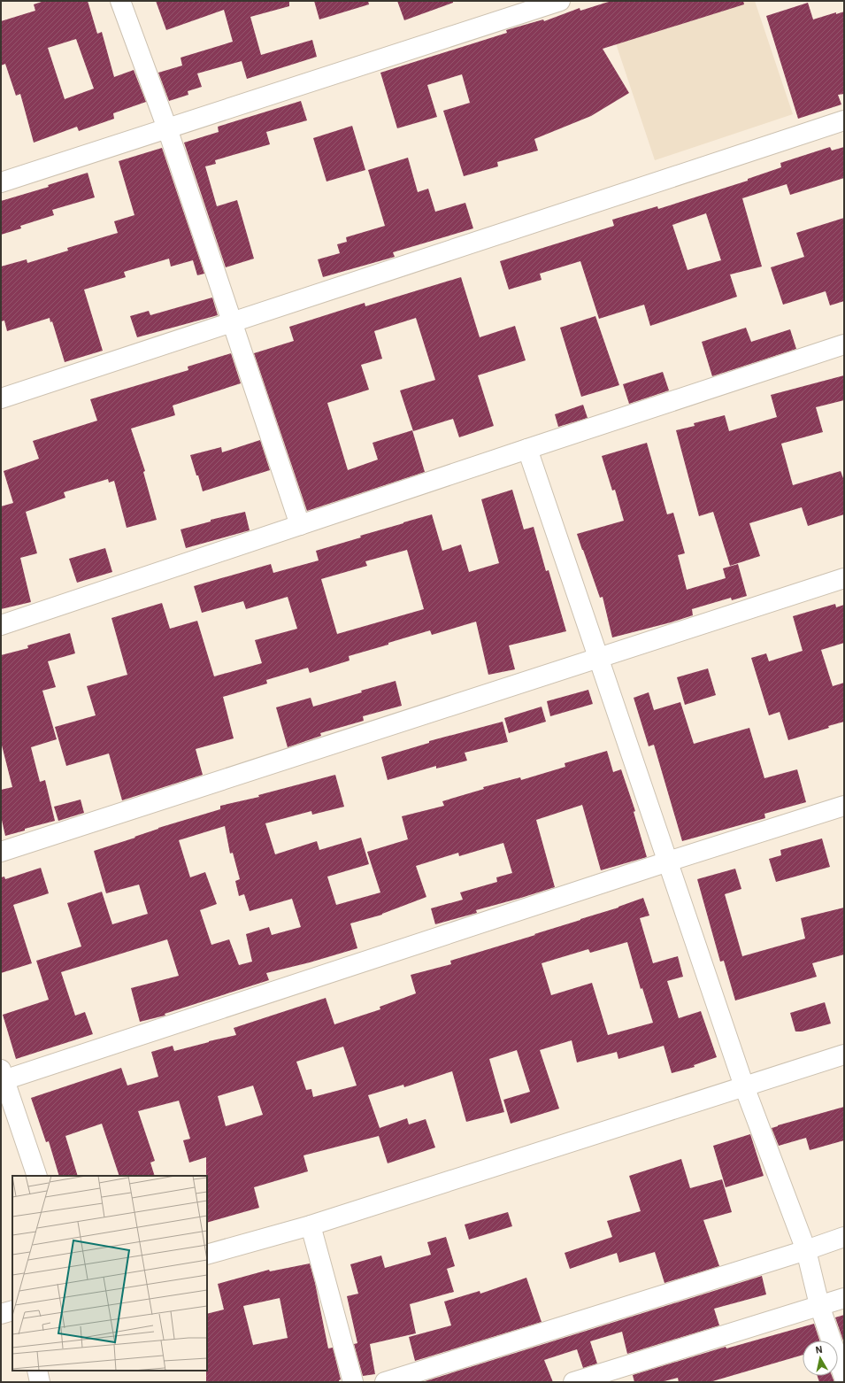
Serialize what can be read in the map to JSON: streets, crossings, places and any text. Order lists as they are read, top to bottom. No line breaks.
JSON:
{"north":"top"}
